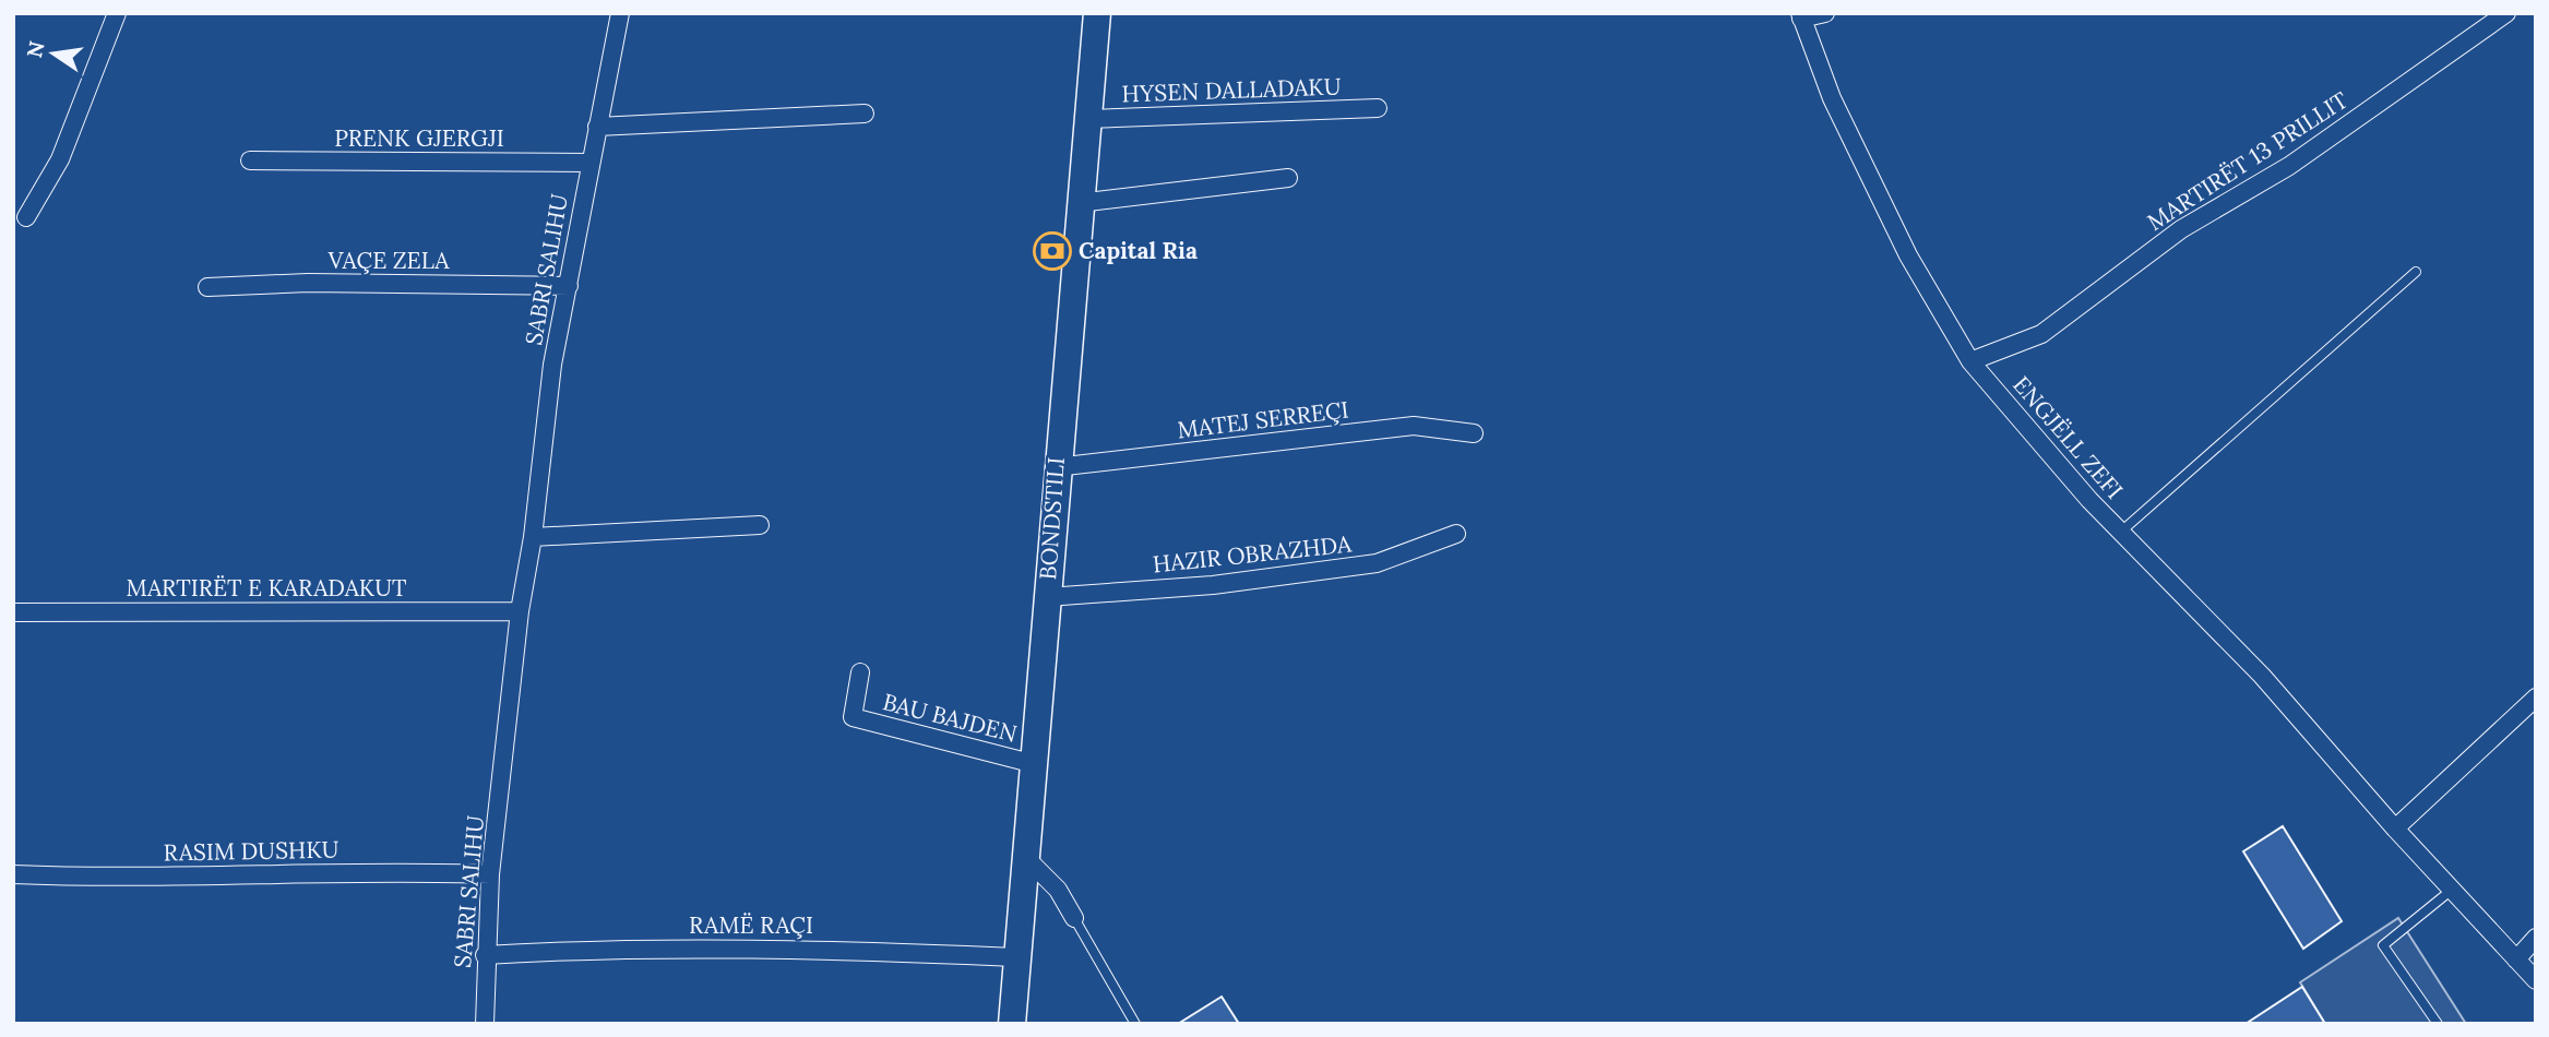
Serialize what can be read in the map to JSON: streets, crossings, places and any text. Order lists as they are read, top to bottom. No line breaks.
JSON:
{"streets":{"main road":["BONDSTILI"],"street":["HYSEN DALLADAKU","PRENK GJERGJI","MARTIRËT 13 PRILLIT","VAÇE ZELA","SABRI SALIHU","MATEJ SERREÇI","ENGJËLL ZEFI","HAZIR OBRAZHDA","MARTIRËT E KARADAKUT","BAU BAJDEN","RASIM DUSHKU","RAMË RAÇI"]},"crossings":[["HYSEN DALLADAKU","BONDSTILI"],["PRENK GJERGJI","SABRI SALIHU"],["MARTIRËT 13 PRILLIT","ENGJËLL ZEFI"],["VAÇE ZELA","SABRI SALIHU"],["SABRI SALIHU","MARTIRËT E KARADAKUT"],["SABRI SALIHU","RASIM DUSHKU"],["SABRI SALIHU","RAMË RAÇI"],["MATEJ SERREÇI","BONDSTILI"],["BONDSTILI","HAZIR OBRAZHDA"],["BONDSTILI","BAU BAJDEN"],["BONDSTILI","RAMË RAÇI"]],"places":{"bank":["Capital Ria"]},"north":"left"}
